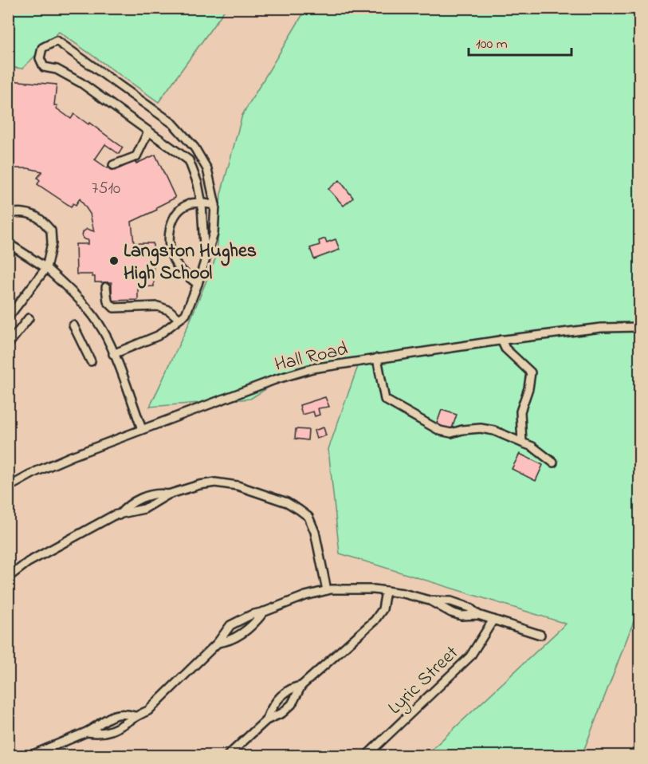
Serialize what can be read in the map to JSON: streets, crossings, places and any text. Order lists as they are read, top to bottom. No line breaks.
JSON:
{"streets":{"street":["Hall Road","Lyric Street"]},"places":["Langston Hughes High School"],"house_numbers":["7510"],"scale_bar":"100 m"}
